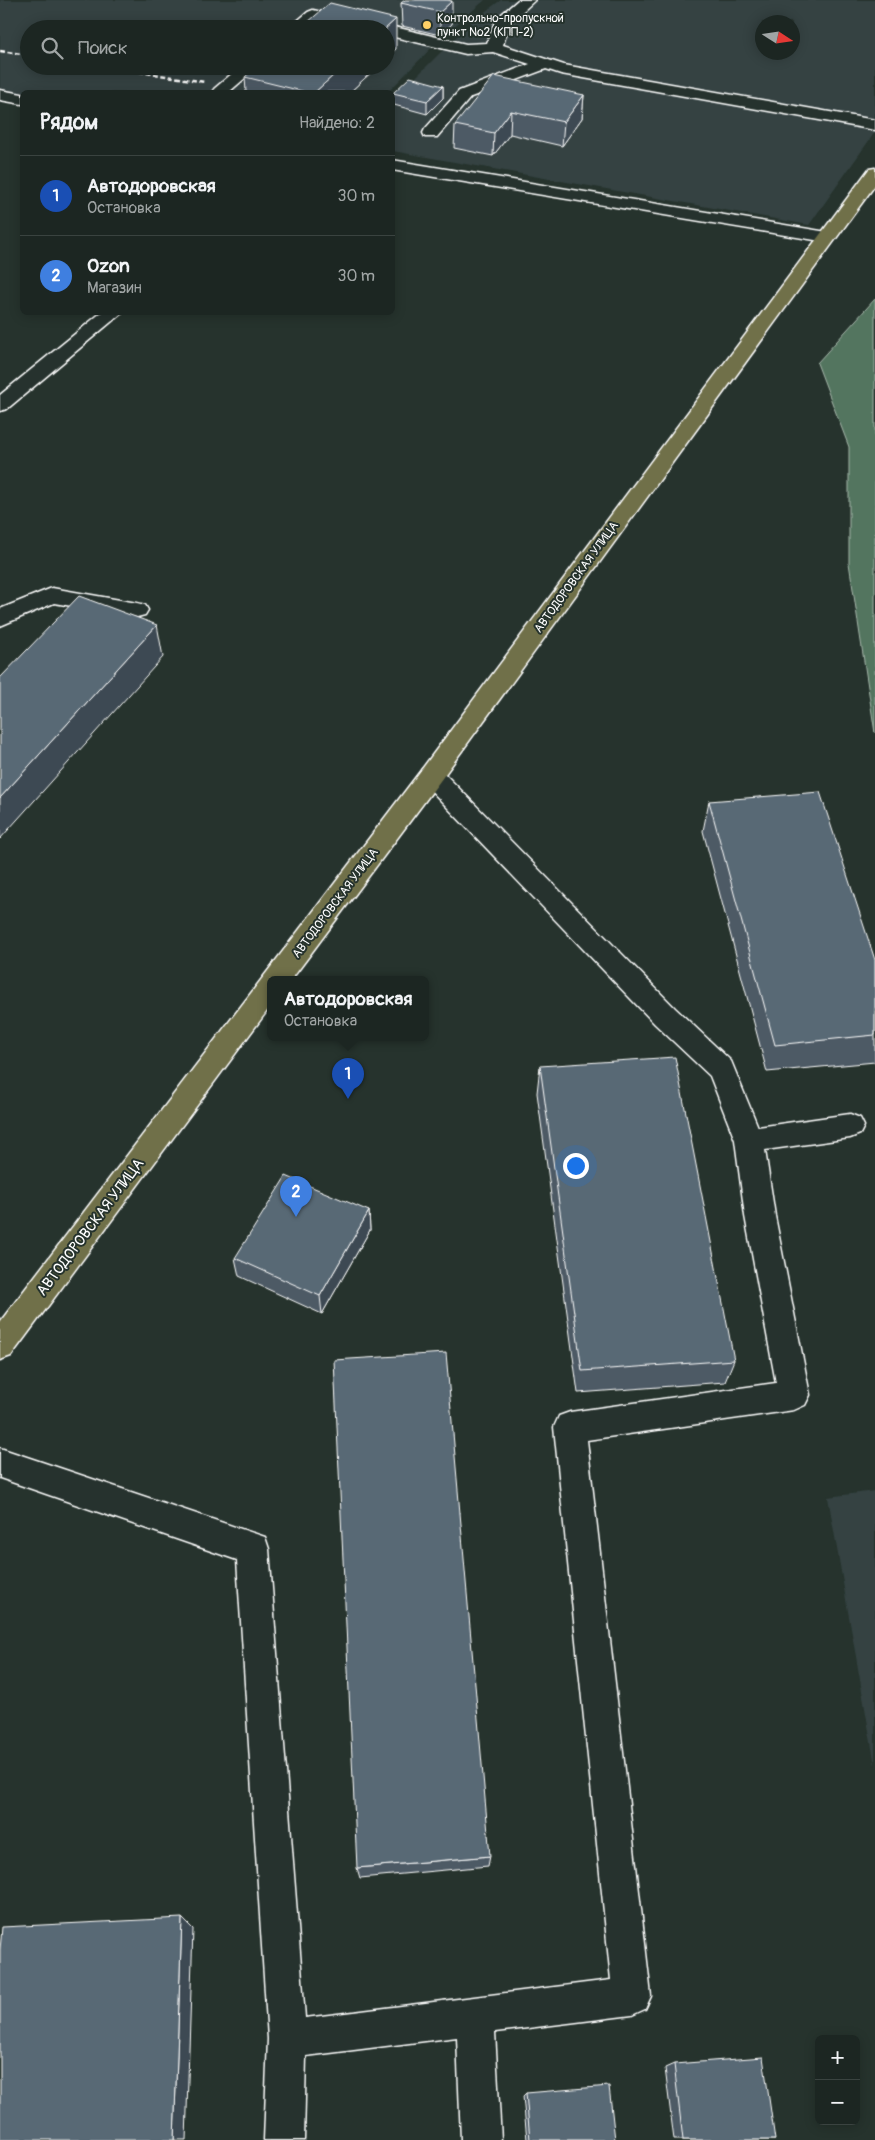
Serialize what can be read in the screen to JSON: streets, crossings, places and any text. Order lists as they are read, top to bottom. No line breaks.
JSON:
{"streets":{"main road":["АВТОДОРОВСКАЯ УЛИЦА"]},"places":["Контрольно-пропускной пункт №2 (КПП-2)"],"north":"right","page":{"search":"Поиск","heading":["Рядом","Найдено: 2"],"list":[{"mark":"1","name":"Автодоровская","note":"Остановка","value":"30 m"},{"mark":"2","name":"Ozon","note":"Магазин","value":"30 m"}],"popup":["Автодоровская","Остановка"],"pins":["1","2"],"map_buttons":["+","−"]}}
